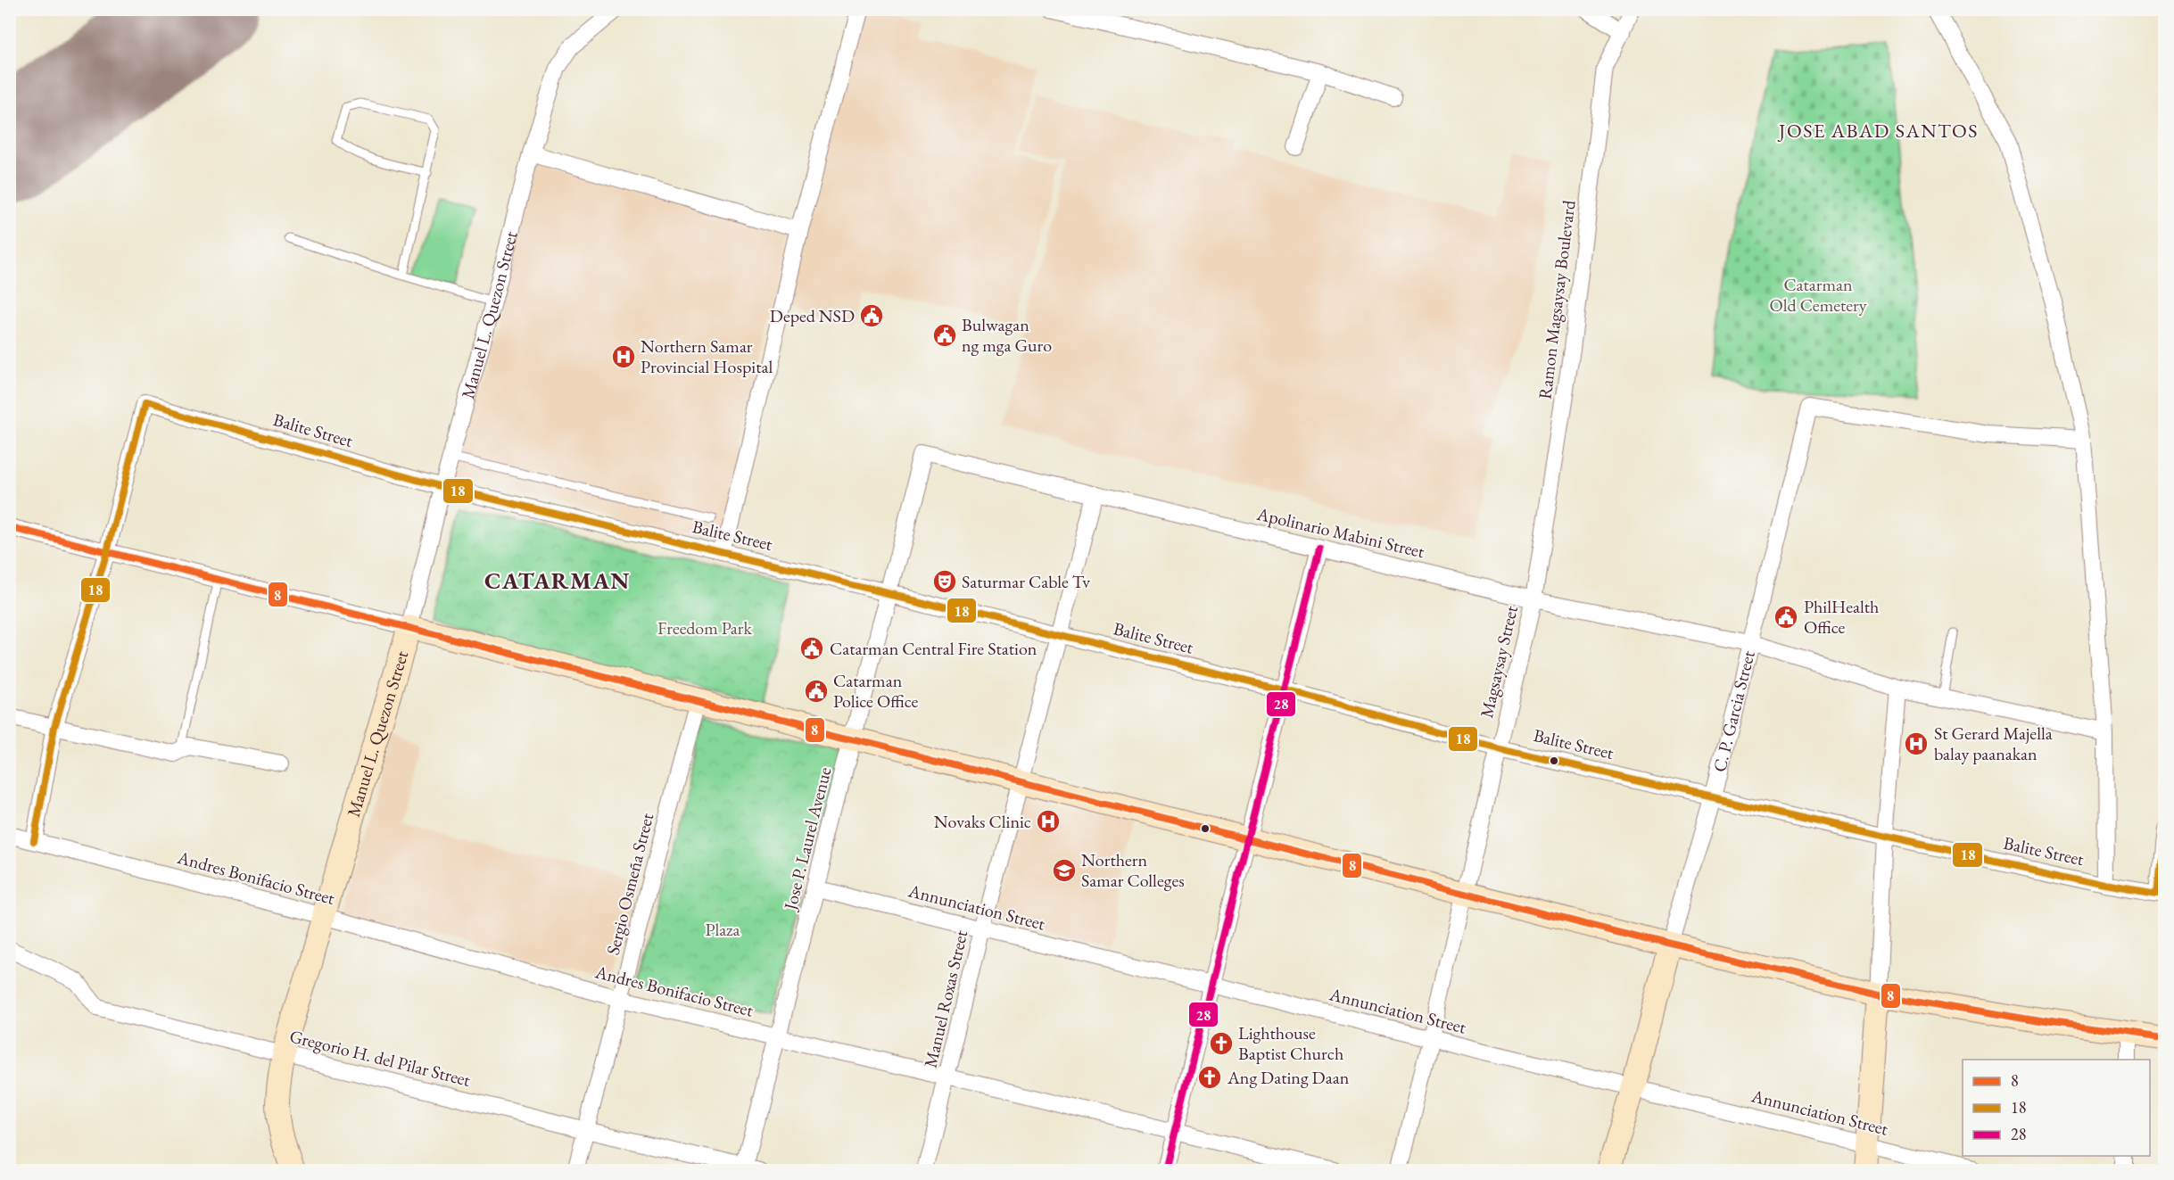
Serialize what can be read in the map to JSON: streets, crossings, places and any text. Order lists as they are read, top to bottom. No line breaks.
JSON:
{"streets":{"main road":["Manuel L. Quezon Street","C. P. Garcia Street"],"street":["Ramon Magsaysay Boulevard","Balite Street","Apolinario Mabini Street","Magsaysay Street","Jose P. Laurel Avenue","Andres Bonifacio Street","Sergio Osmeña Street","Annunciation Street","Manuel Roxas Street","Gregorio H. del Pilar Street"]},"crossings":[["Ramon Magsaysay Boulevard","Apolinario Mabini Street"],["Ramon Magsaysay Boulevard","Magsaysay Street"],["Manuel L. Quezon Street","Balite Street"],["Manuel L. Quezon Street","Andres Bonifacio Street"],["Manuel L. Quezon Street","Gregorio H. del Pilar Street"],["Balite Street","Magsaysay Street"],["Balite Street","C. P. Garcia Street"],["Balite Street","Jose P. Laurel Avenue"],["Balite Street","Manuel Roxas Street"],["Apolinario Mabini Street","Magsaysay Street"],["Apolinario Mabini Street","C. P. Garcia Street"],["Apolinario Mabini Street","Jose P. Laurel Avenue"],["Apolinario Mabini Street","Manuel Roxas Street"],["Magsaysay Street","Annunciation Street"],["C. P. Garcia Street","Annunciation Street"],["Jose P. Laurel Avenue","Andres Bonifacio Street"],["Jose P. Laurel Avenue","Annunciation Street"],["Jose P. Laurel Avenue","Gregorio H. del Pilar Street"],["Andres Bonifacio Street","Sergio Osmeña Street"],["Andres Bonifacio Street","Manuel Roxas Street"],["Sergio Osmeña Street","Gregorio H. del Pilar Street"],["Annunciation Street","Manuel Roxas Street"]],"districts":["JOSE ABAD SANTOS","CATARMAN"],"parks":["Catarman Old Cemetery","Freedom Park","Plaza"],"places":{"public building":["Deped NSD","Bulwagan ng mga Guro","PhilHealth Office","Catarman Central Fire Station","Catarman Police Office"],"hospital":["Northern Samar Provincial Hospital","St Gerard Majella balay paanakan","Novaks Clinic"],"theatre":["Saturmar Cable Tv"],"school or university":["Northern Samar Colleges"],"church":["Lighthouse Baptist Church","Ang Dating Daan"]},"lines":["transit line 18","transit line 8","transit line 28"],"legend":["8","18","28"]}
